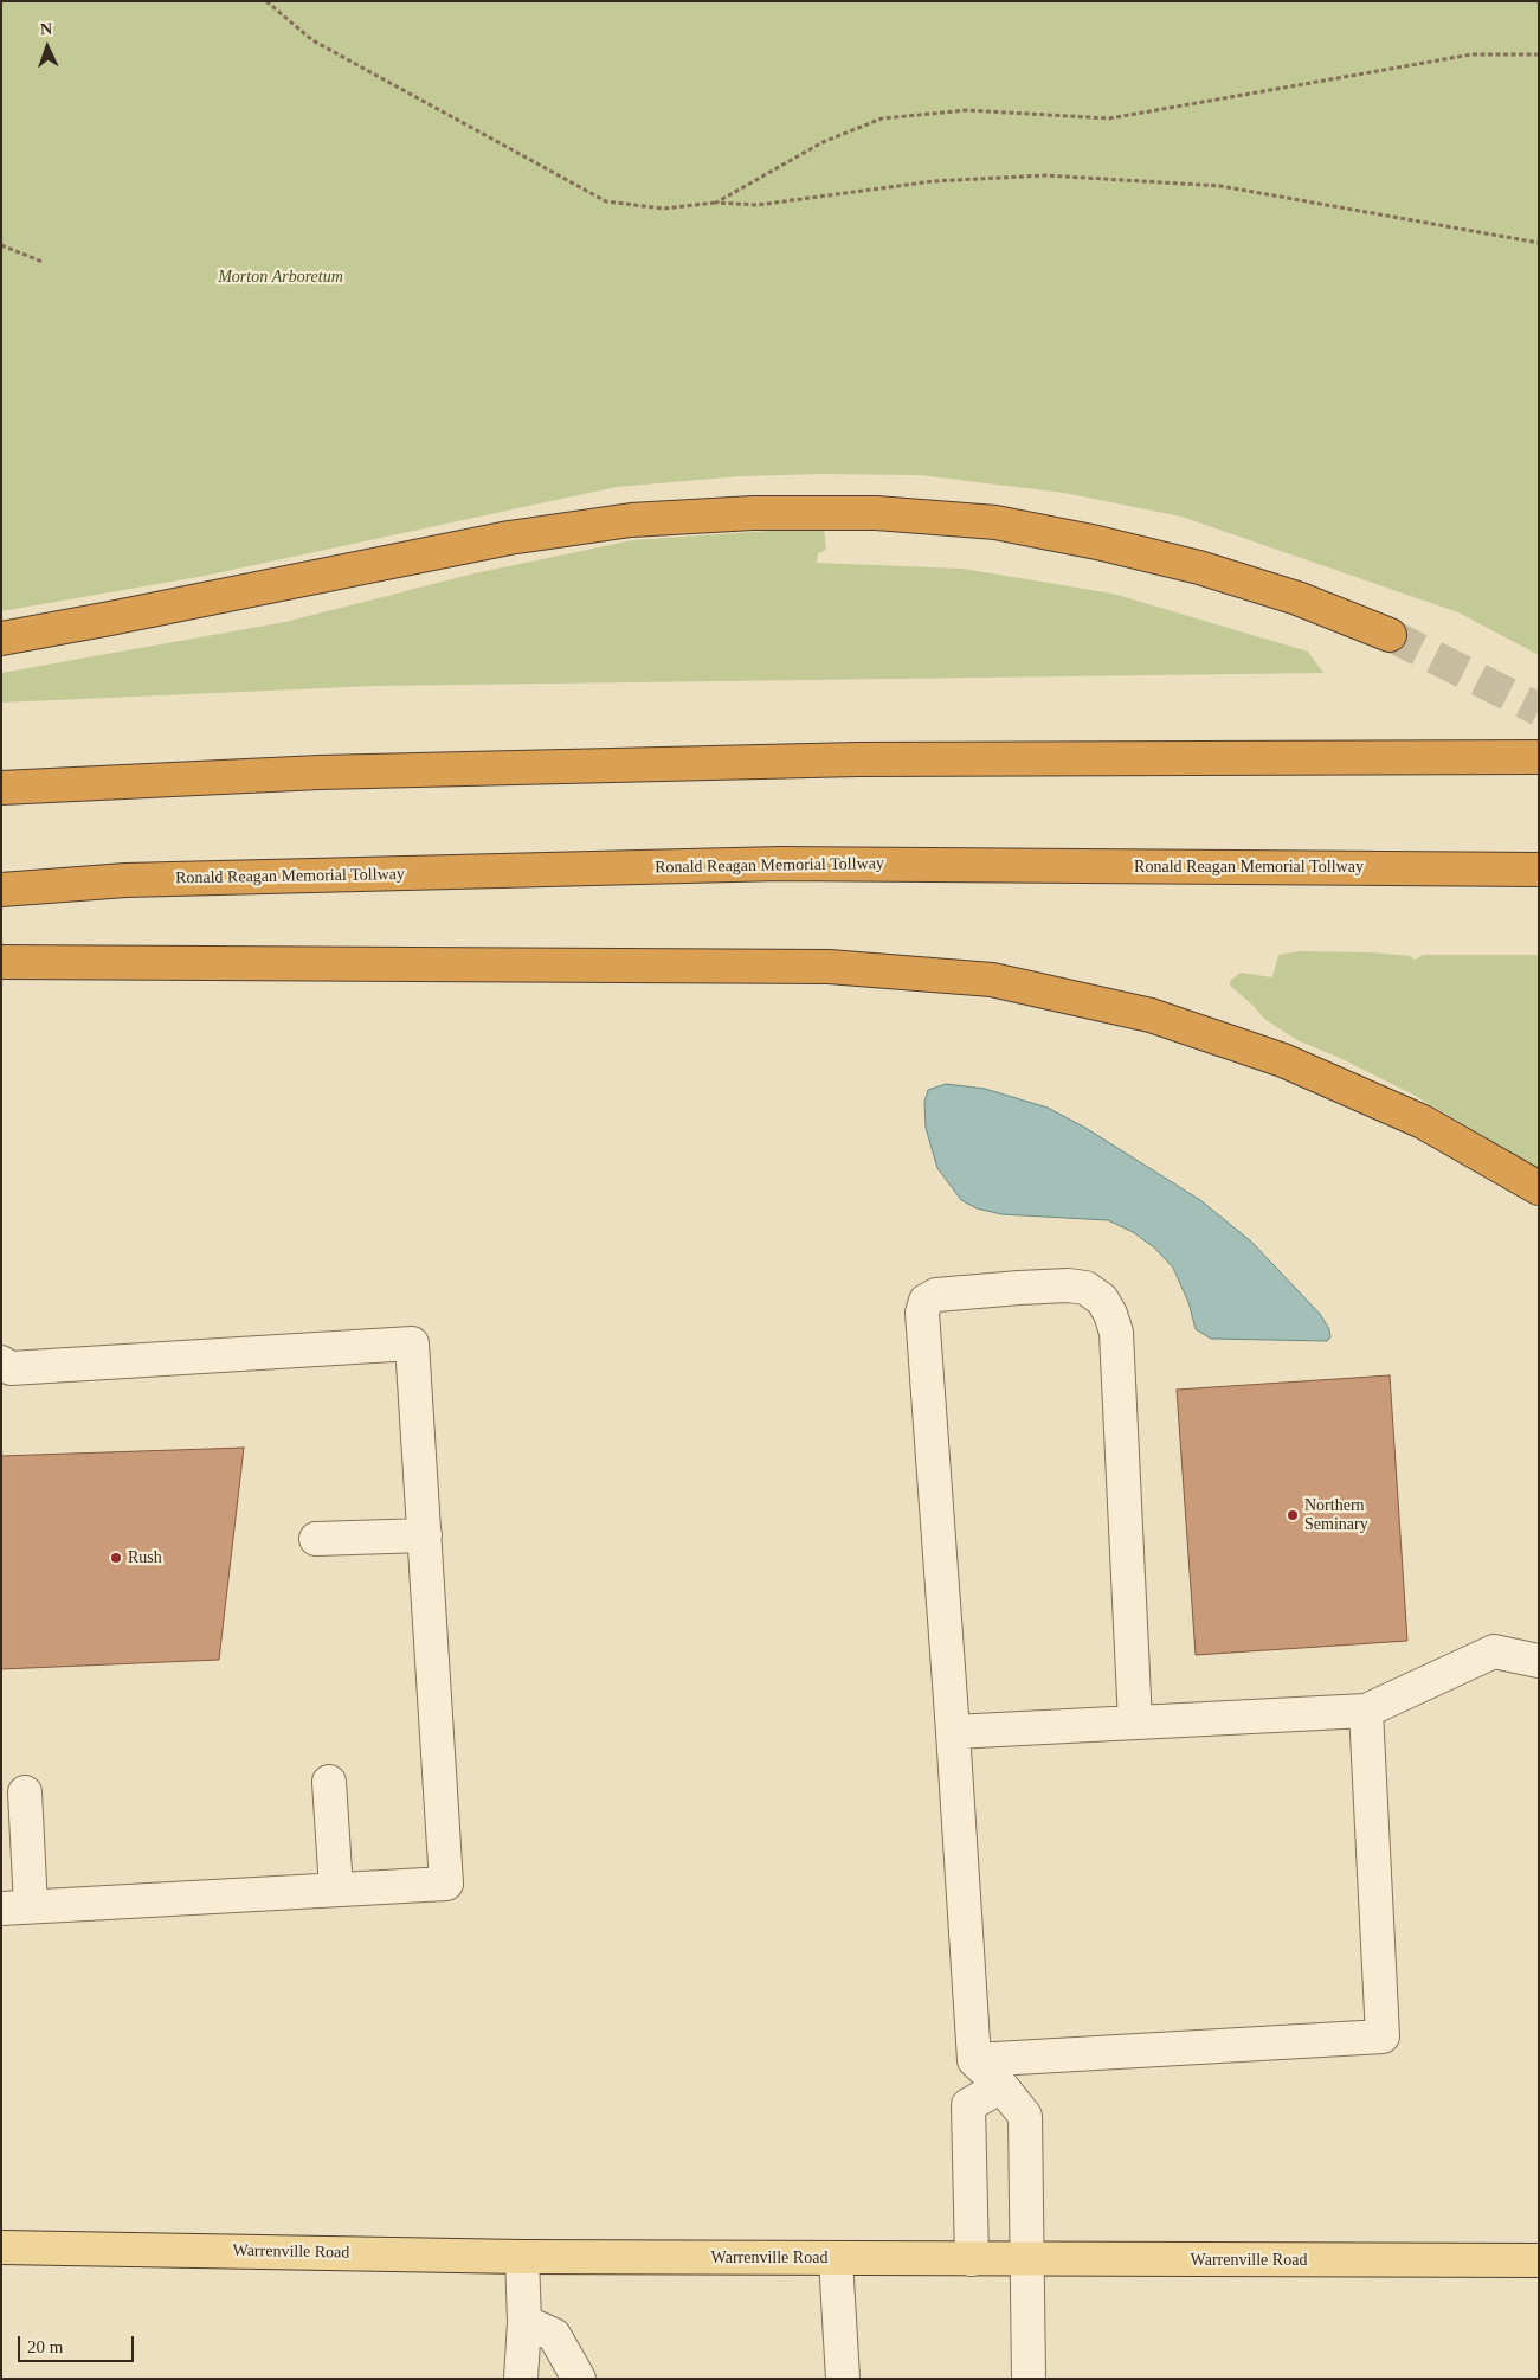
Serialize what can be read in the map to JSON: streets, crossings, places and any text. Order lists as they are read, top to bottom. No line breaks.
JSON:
{"streets":{"highway":["Ronald Reagan Memorial Tollway"],"main road":["Warrenville Road"]},"parks":["Morton Arboretum"],"places":["Northern Seminary","Rush"],"scale_bar":"20 m","north":"top"}
